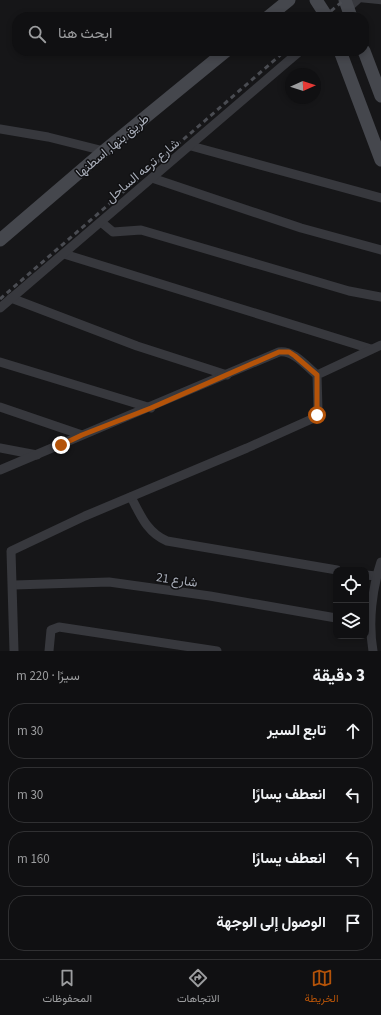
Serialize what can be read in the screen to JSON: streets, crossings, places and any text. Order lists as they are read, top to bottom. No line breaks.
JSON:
{"streets":{"main road":["طريق بنها, اسطنها"],"street":["شارع ترعه الساحل","شارع 21"]},"north":"right","page":{"search":"ابحث هنا","heading":["3 دقيقة","سيرًا · 220 m"],"list":[["تابع السير","30 m"],["انعطف يسارًا","30 m"],["انعطف يسارًا","160 m"],"الوصول إلى الوجهة"],"nav":["الخريطة","الاتجاهات","المحفوظات"]}}
